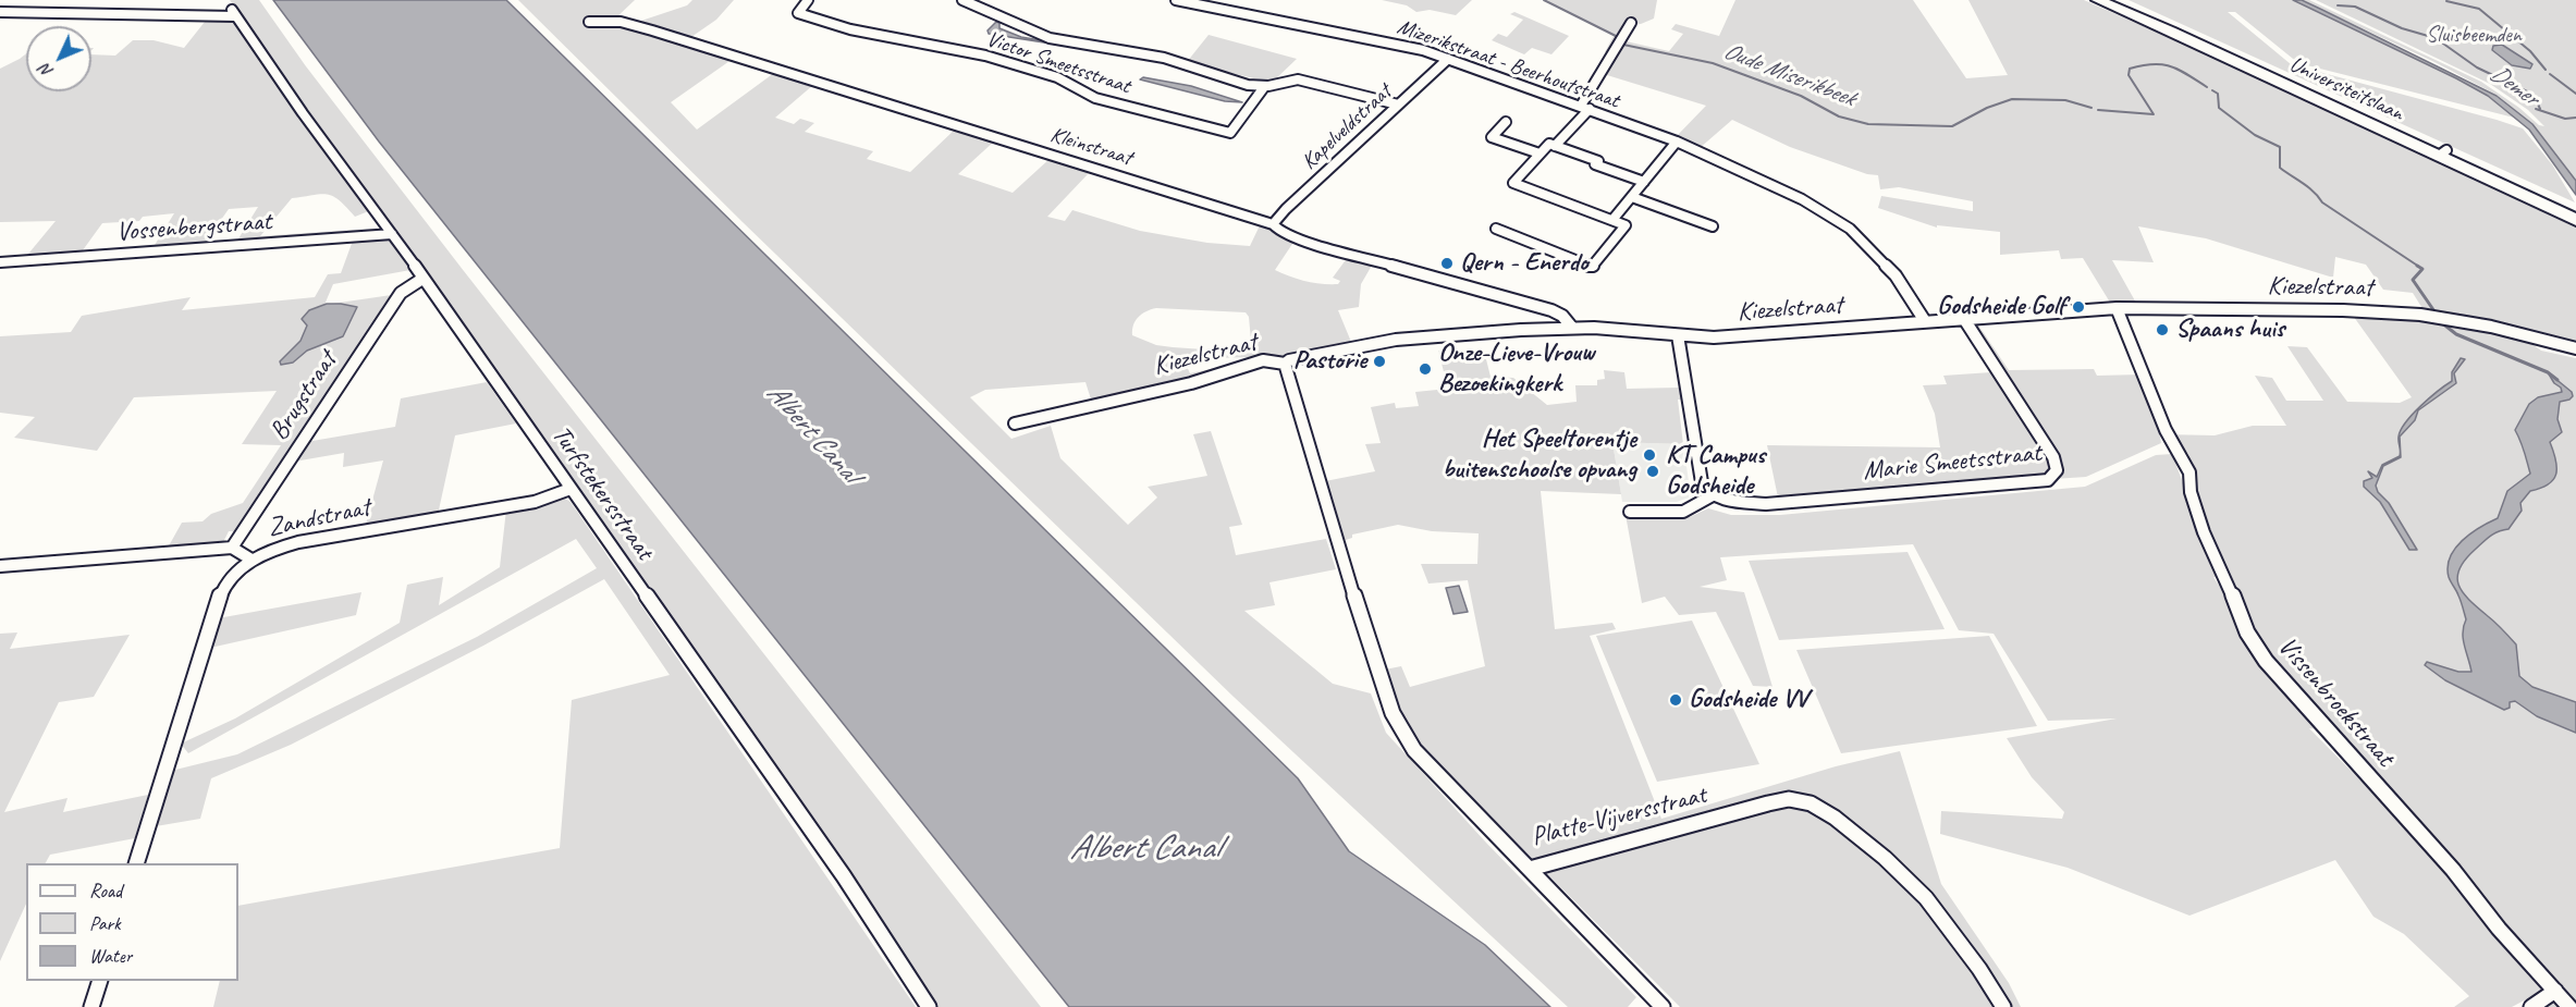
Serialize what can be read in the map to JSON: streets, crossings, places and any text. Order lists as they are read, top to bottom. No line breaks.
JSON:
{"streets":{"highway":["Universiteitslaan"],"street":["Victor Smeetsstraat","Mizerikstraat - Beerhoutstraat","Kapelveldstraat","Kleinstraat","Vossenbergstraat","Kiezelstraat","Brugstraat","Marie Smeetsstraat","Turfstekersstraat","Zandstraat","Vissenbroekstraat","Platte-Vijversstraat"]},"crossings":[["Victor Smeetsstraat","Kapelveldstraat"],["Mizerikstraat - Beerhoutstraat","Kapelveldstraat"],["Mizerikstraat - Beerhoutstraat","Kiezelstraat"],["Kapelveldstraat","Kleinstraat"],["Kleinstraat","Kiezelstraat"],["Vossenbergstraat","Turfstekersstraat"],["Kiezelstraat","Marie Smeetsstraat"],["Kiezelstraat","Vissenbroekstraat"],["Kiezelstraat","Platte-Vijversstraat"],["Brugstraat","Turfstekersstraat"],["Brugstraat","Zandstraat"],["Turfstekersstraat","Zandstraat"]],"water":["Oude Miserikbeek","Demer","Albert Canal"],"parks":["Sluisbeemden"],"places":["Qern - Enerdo","Godsheide Golf","Spaans huis","Pastorie","Onze-Lieve-Vrouw Bezoekingkerk","Het Speeltorentje buitenschoolse opvang","KT Campus Godsheide","Godsheide VV"],"legend":["Road","Park","Water"],"north":"bottom left"}
